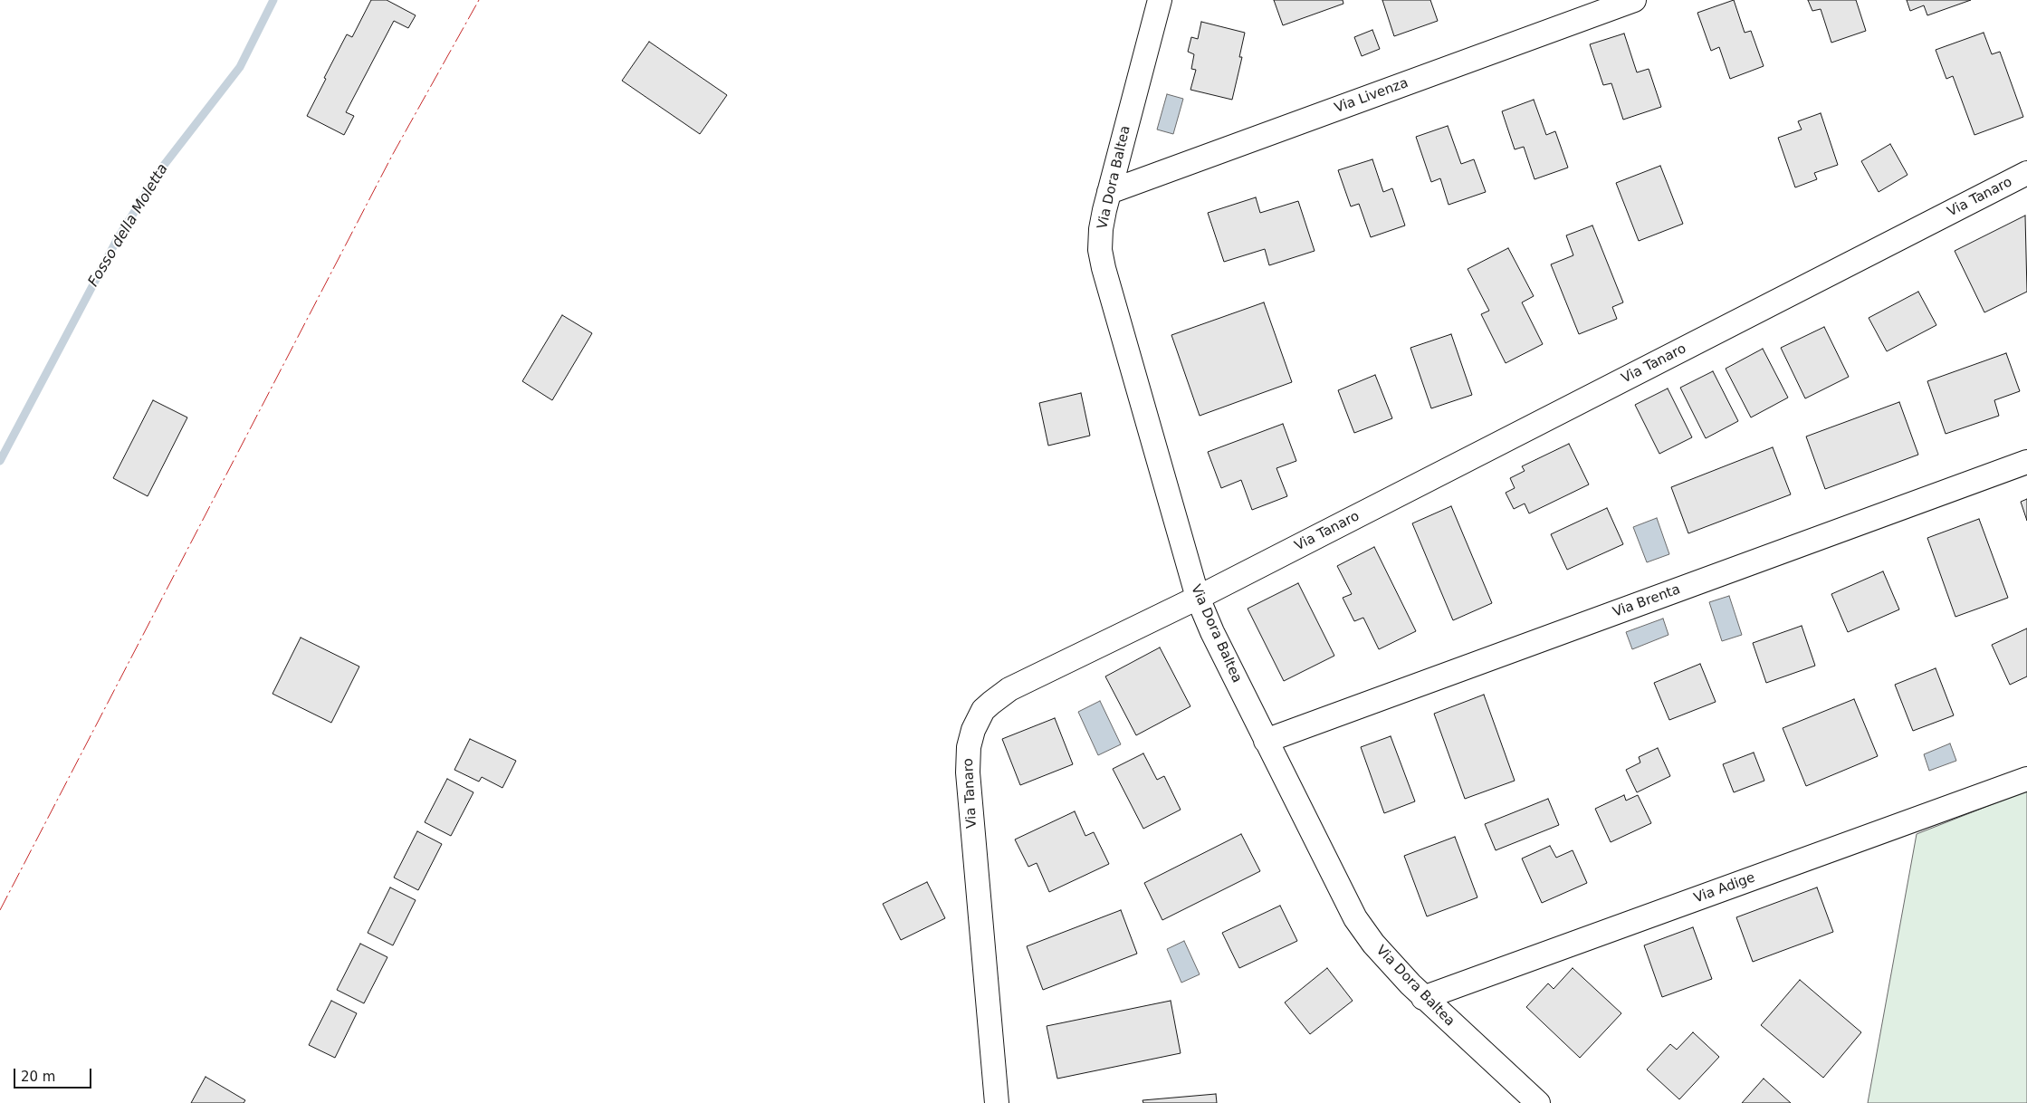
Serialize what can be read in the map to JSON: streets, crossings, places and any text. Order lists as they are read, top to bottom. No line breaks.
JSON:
{"streets":{"street":["Via Livenza","Via Dora Baltea","Via Tanaro","Via Brenta","Via Adige"]},"crossings":[["Via Livenza","Via Dora Baltea"],["Via Dora Baltea","Via Tanaro"],["Via Dora Baltea","Via Brenta"],["Via Dora Baltea","Via Adige"]],"water":["Fosso della Moletta"],"scale_bar":"20 m"}
